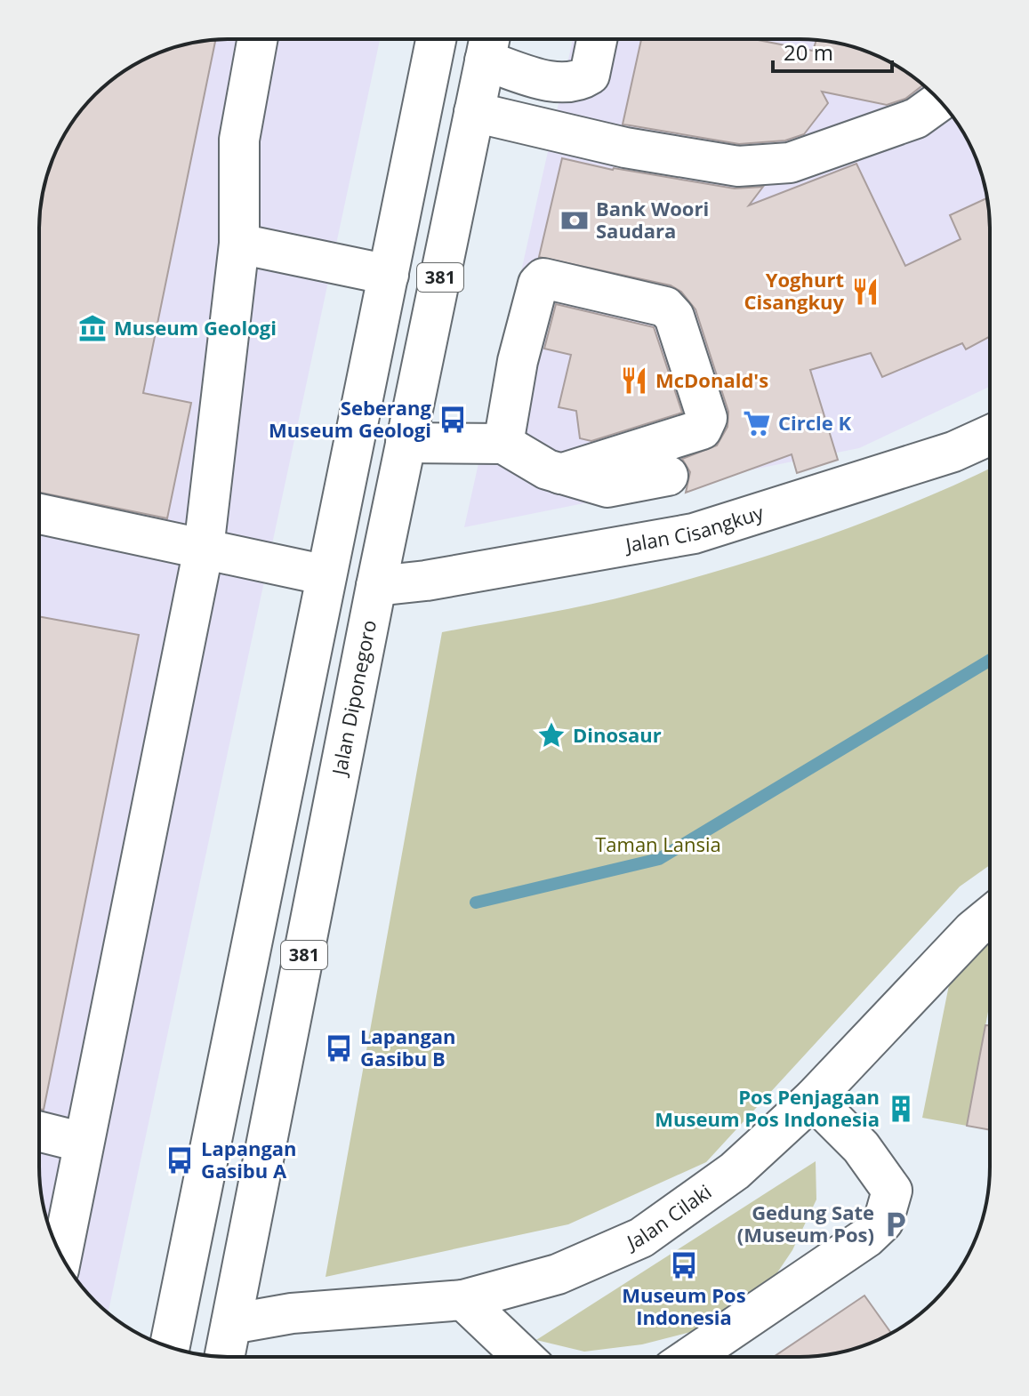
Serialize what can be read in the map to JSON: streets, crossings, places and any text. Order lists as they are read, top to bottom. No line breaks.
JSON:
{"streets":{"main road":["381","Jalan Cisangkuy","Jalan Diponegoro","Jalan Cilaki"]},"crossings":[["Jalan Cisangkuy","Jalan Diponegoro"],["Jalan Diponegoro","Jalan Cilaki"]],"parks":["Taman Lansia"],"places":{"bank":["Bank Woori Saudara"],"restaurant":["Yoghurt Cisangkuy","McDonald's"],"museum":["Museum Geologi"],"bus stop":["Seberang Museum Geologi","Lapangan Gasibu B","Lapangan Gasibu A","Museum Pos Indonesia"],"supermarket":["Circle K"],"place":["Dinosaur"],"building":["Pos Penjagaan Museum Pos Indonesia"],"parking":["Gedung Sate (Museum Pos)"]},"scale_bar":"20 m"}
